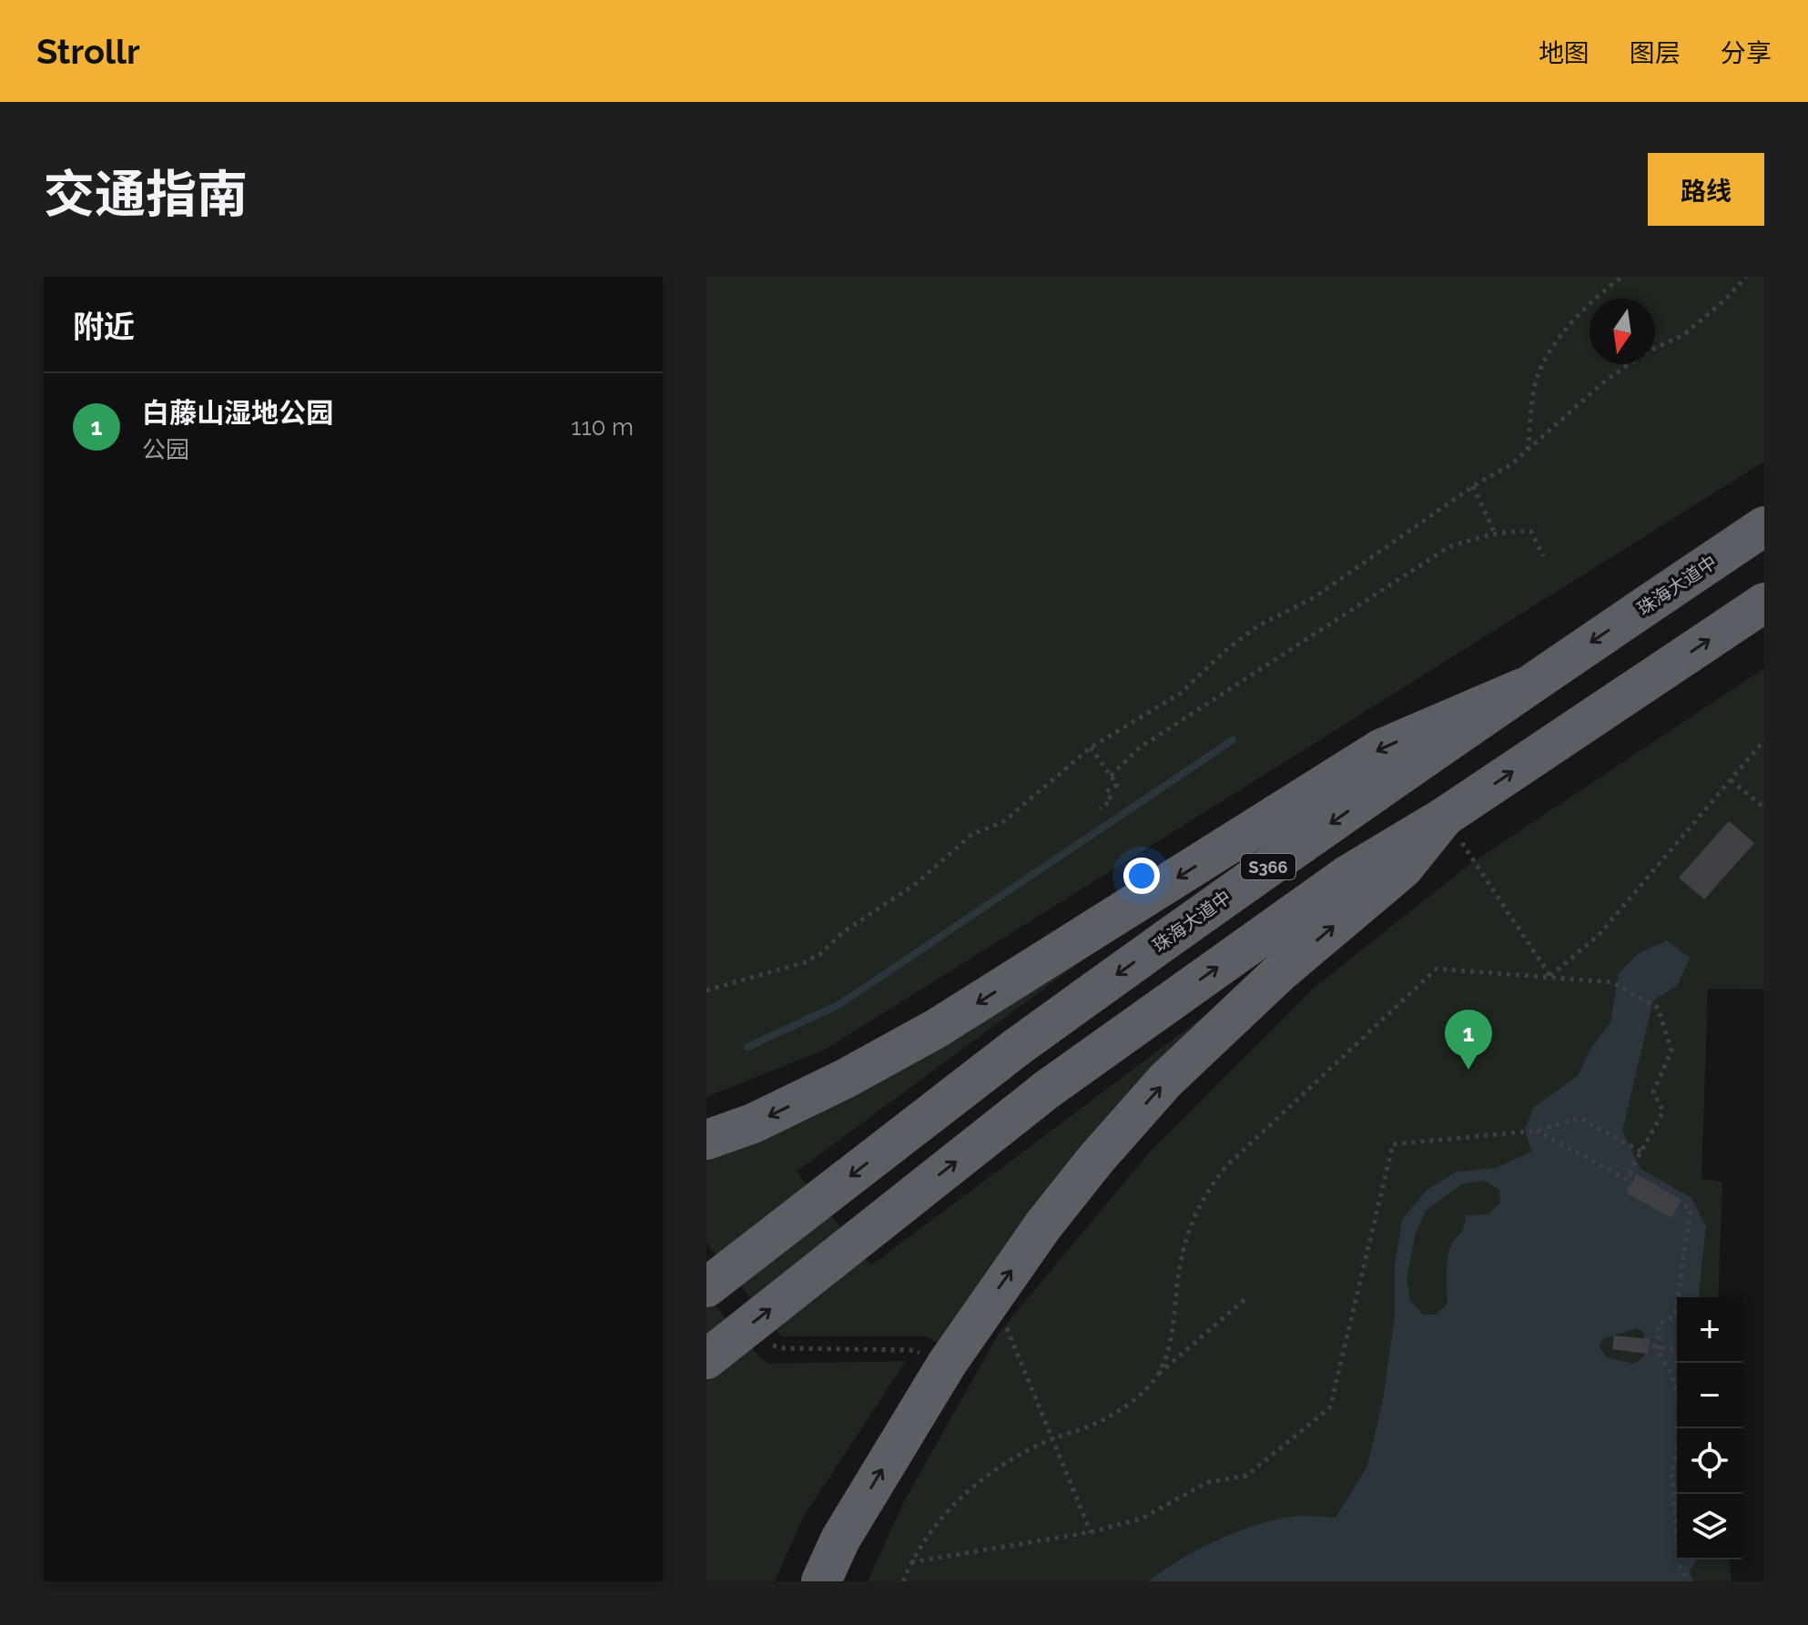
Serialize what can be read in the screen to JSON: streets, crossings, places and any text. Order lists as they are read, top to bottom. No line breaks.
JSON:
{"streets":{"highway":["珠海大道中","S366"]},"north":"bottom","page":{"header":"Strollr","nav":["地图","图层","分享"],"title":"交通指南","buttons":"路线","heading":"附近","list":[{"mark":"1","name":"白藤山湿地公园","note":"公园","value":"110 m"}],"pins":"1","map_buttons":["+","−"]}}
